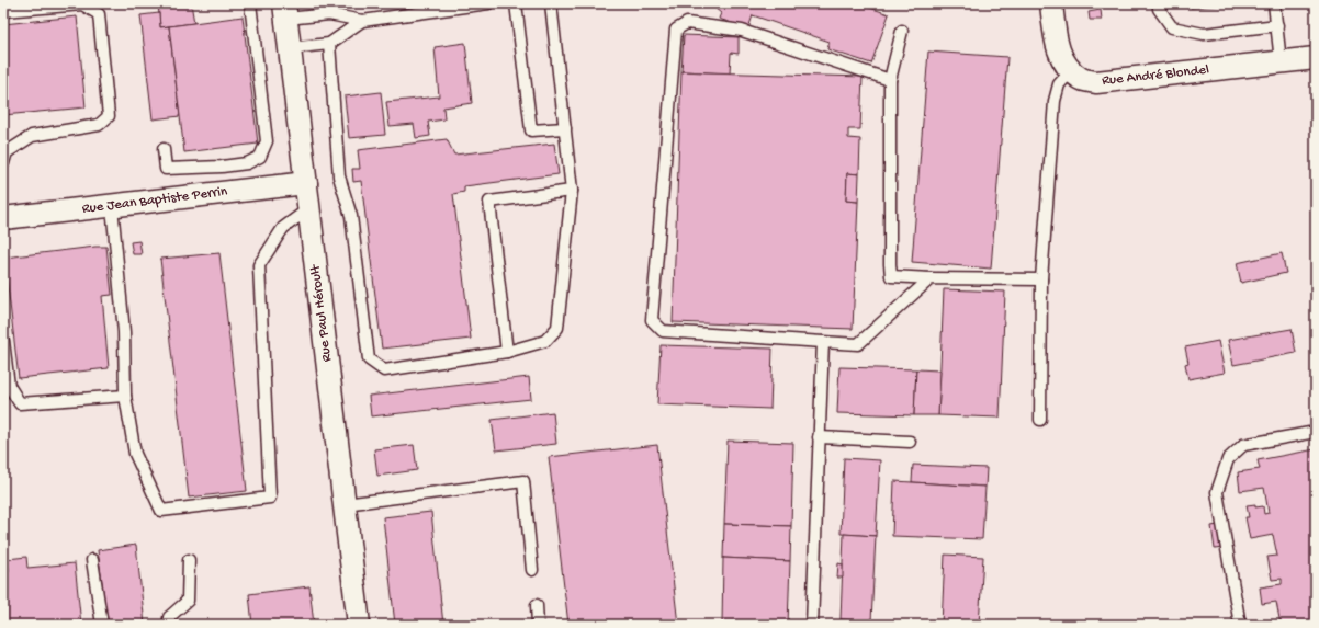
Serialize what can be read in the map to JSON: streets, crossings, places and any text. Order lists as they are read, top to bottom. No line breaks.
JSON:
{"streets":{"street":["Rue André Blondel","Rue Jean Baptiste Perrin","Rue Paul Héroult"]},"crossings":[["Rue Jean Baptiste Perrin","Rue Paul Héroult"]]}
